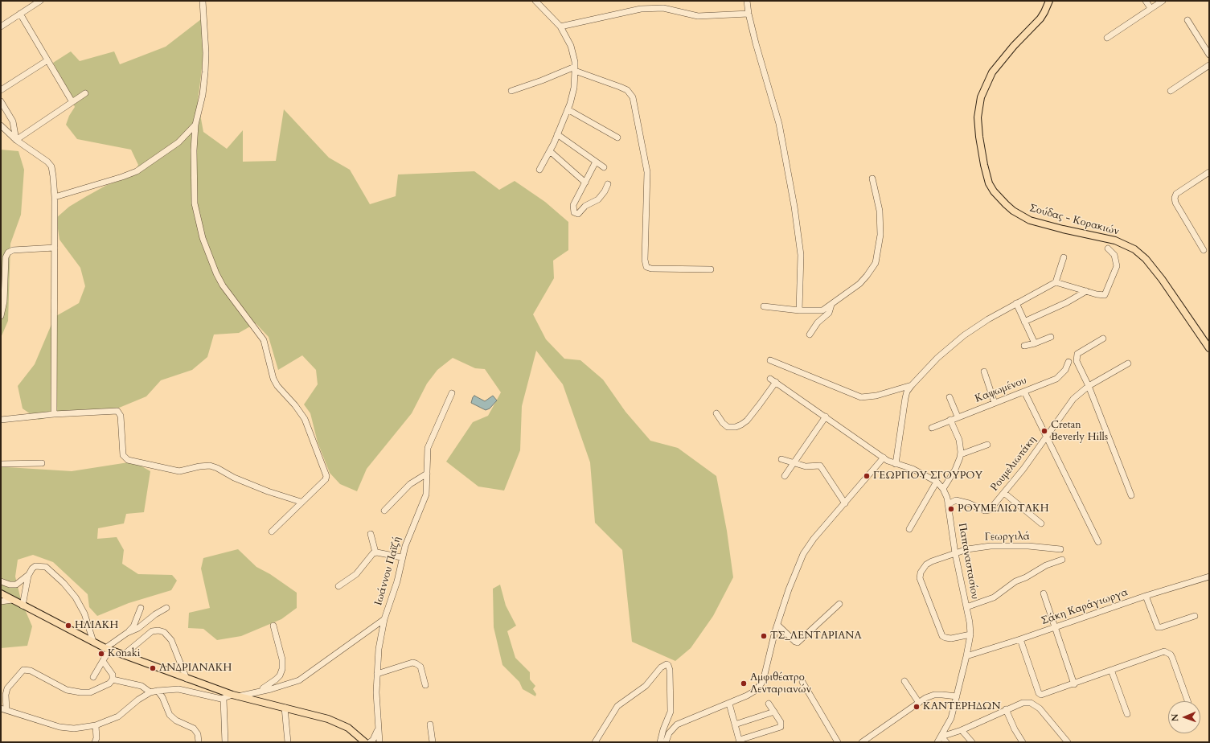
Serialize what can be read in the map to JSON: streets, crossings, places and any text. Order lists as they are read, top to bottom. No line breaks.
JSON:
{"streets":{"main road":["Σούδας - Κορακιών"],"street":["Καψωμένου","Ρουμελιωτάκη","Γεωργιλά","Παπαναστασίου","Ιωάννου Παϊζή","Σάκη Καράγιωργα"]},"crossings":[["Ρουμελιωτάκη","Παπαναστασίου"],["Γεωργιλά","Παπαναστασίου"],["Παπαναστασίου","Σάκη Καράγιωργα"]],"places":["Cretan Beverly Hills","ΓΕΩΡΓΙΟΥ ΣΓΟΥΡΟΥ","ΡΟΥΜΕΛΙΩΤΑΚΗ","ΗΛΙΑΚΗ","ΤΣ_ΛΕΝΤΑΡΙΑΝΑ","Konaki","ΑΝΔΡΙΑΝΑΚΗ","Αμφιθέατρο Λενταριανών","ΚΑΝΤΕΡΗΔΩΝ"],"north":"left"}
